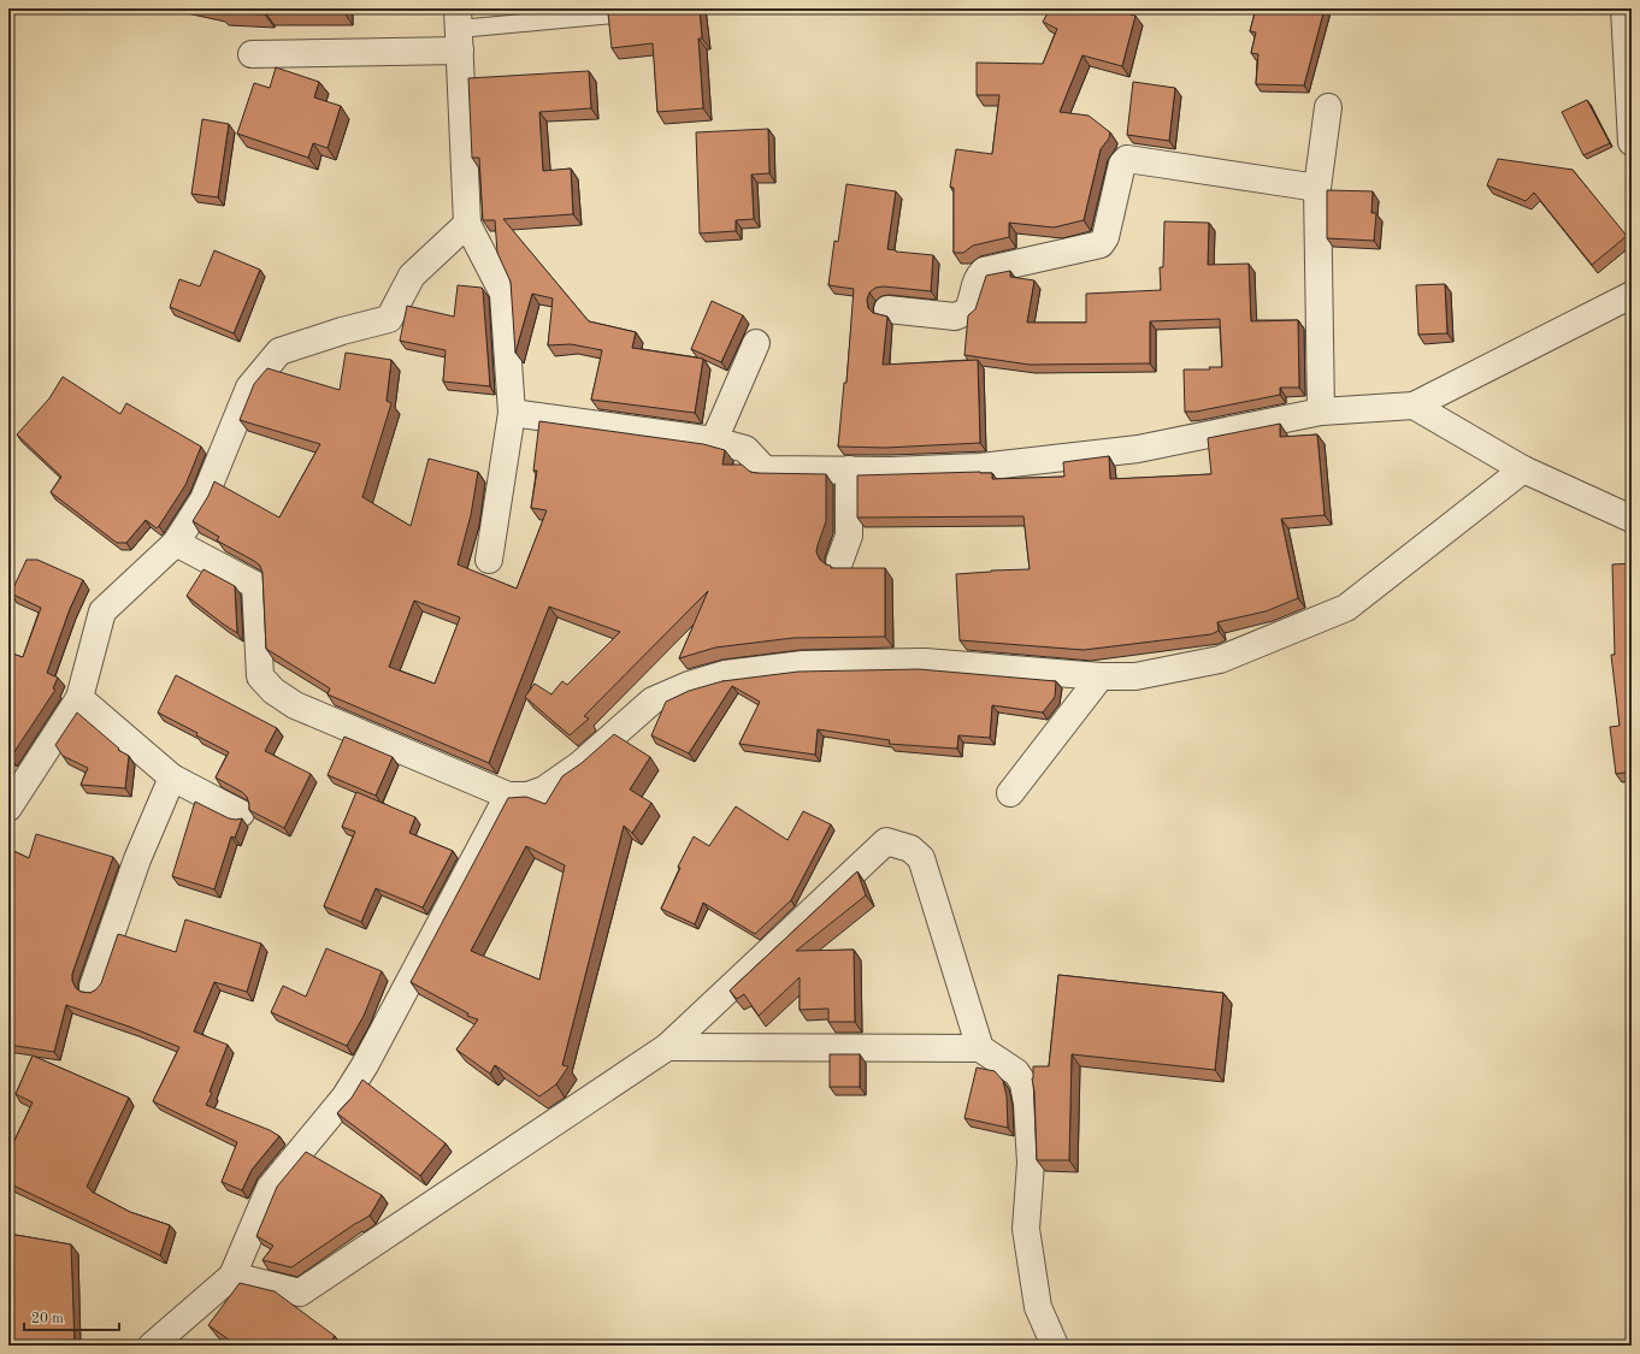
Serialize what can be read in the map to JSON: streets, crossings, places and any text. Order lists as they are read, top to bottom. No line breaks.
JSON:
{"scale_bar":"20 m"}
